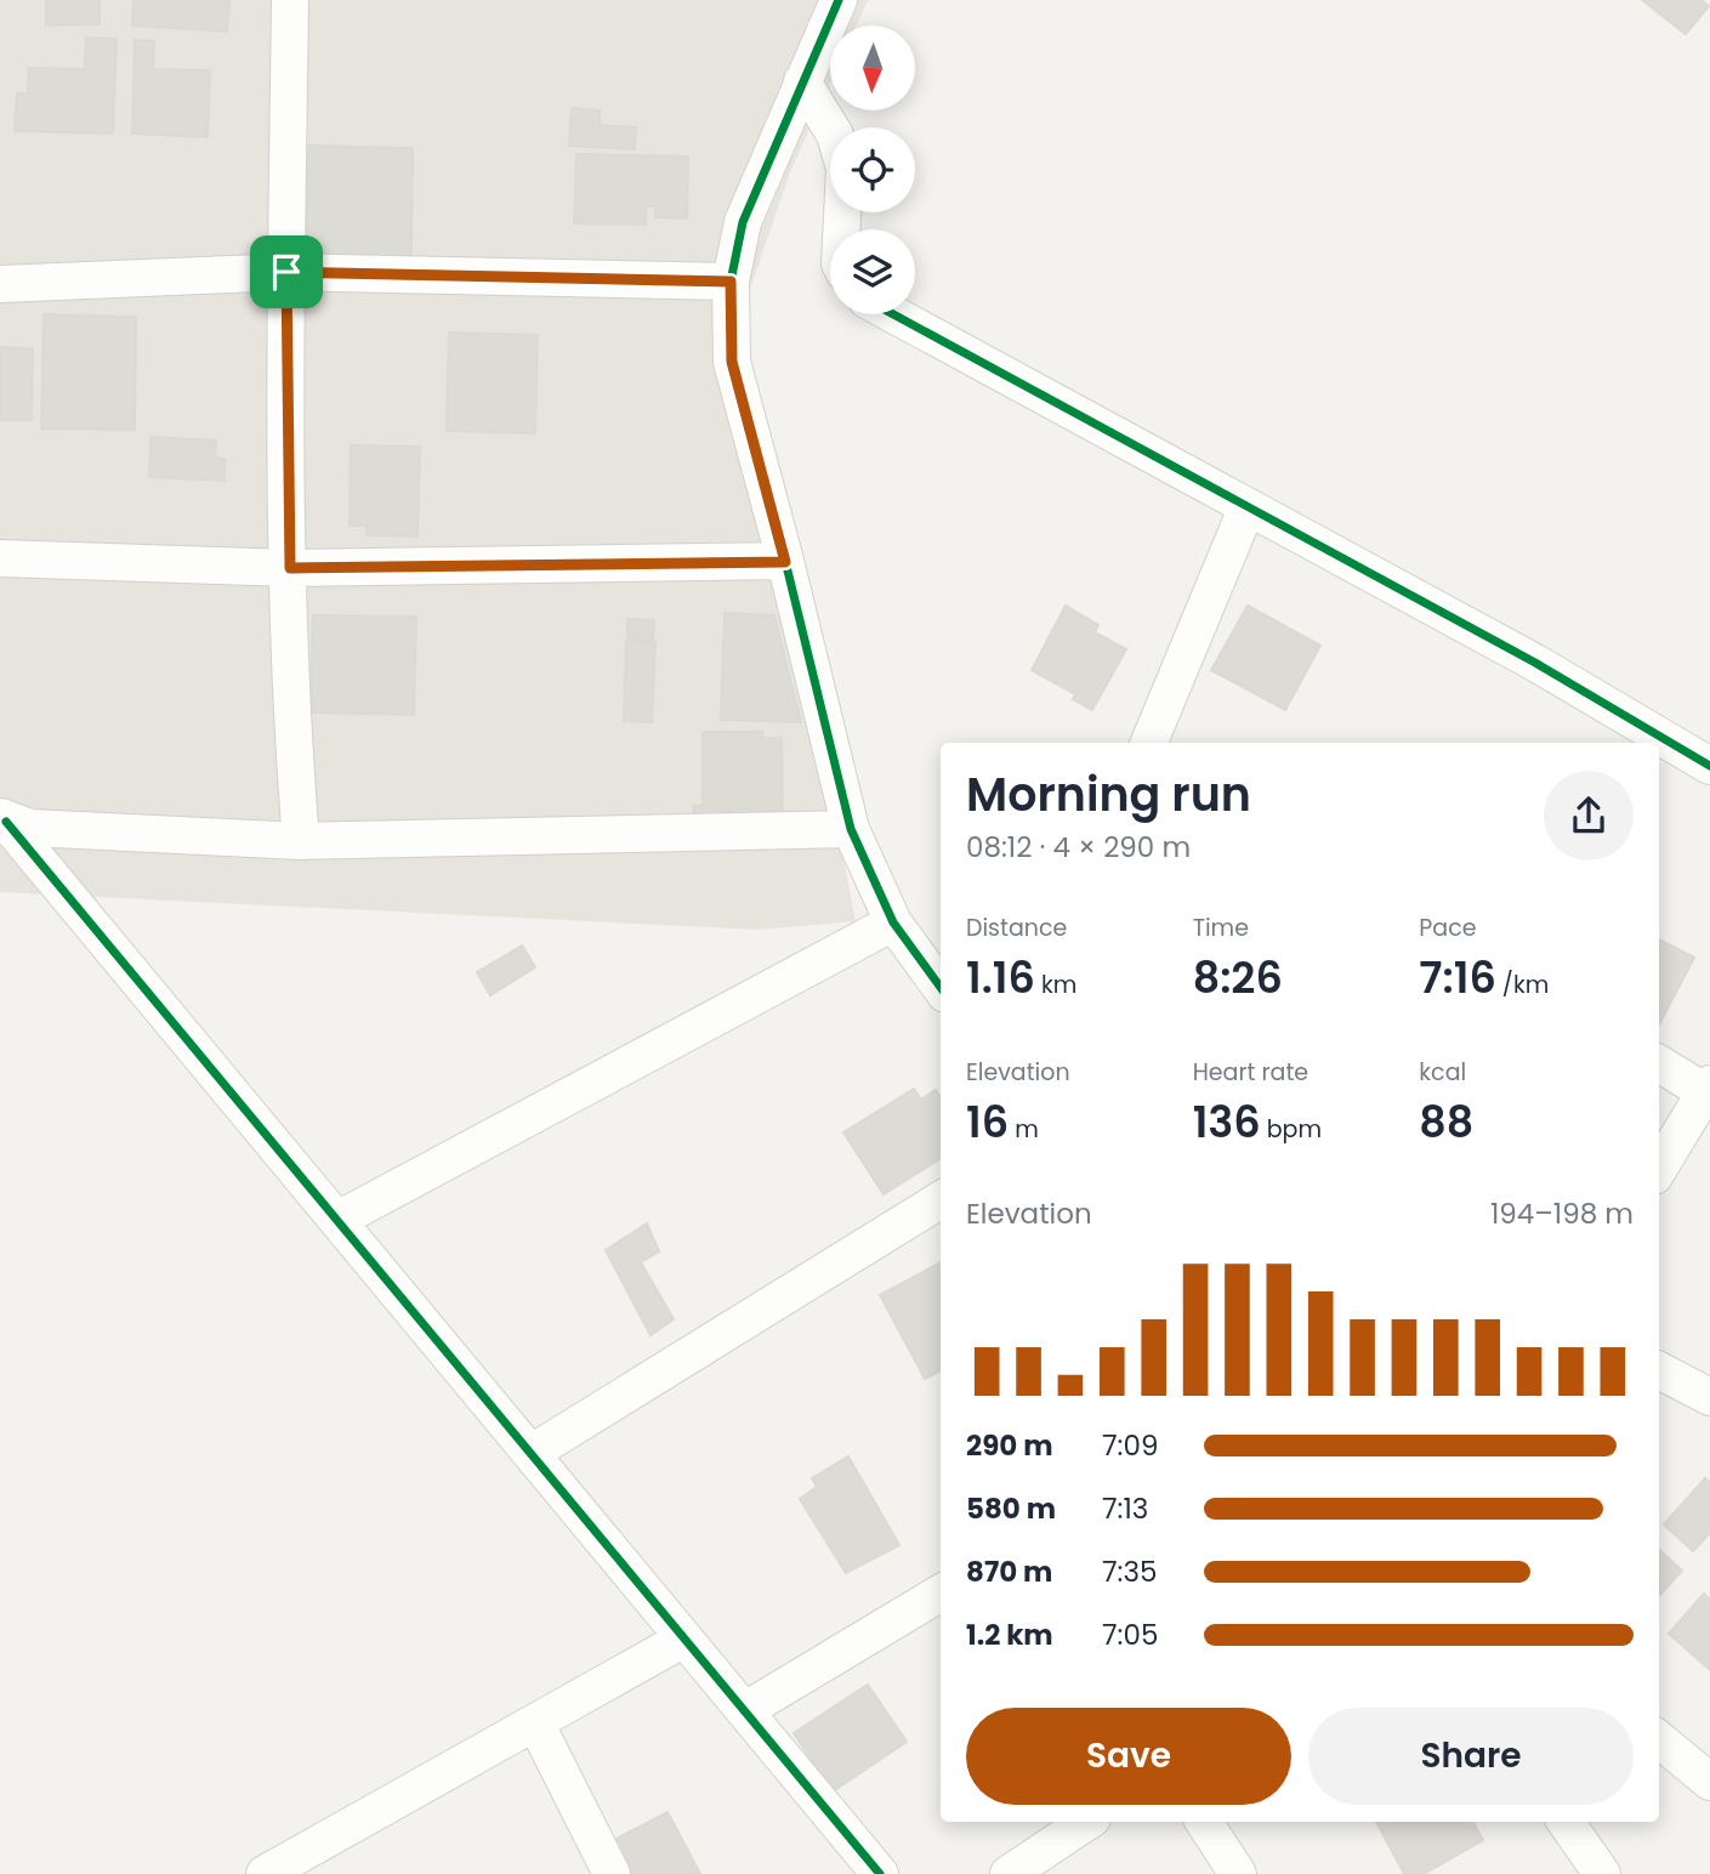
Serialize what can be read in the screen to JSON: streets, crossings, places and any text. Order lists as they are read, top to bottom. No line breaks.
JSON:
{"north":"bottom","page":{"heading":["Morning run","08:12 · 4 × 290 m"],"stats":[["Distance","1.16 km"],["Time","8:26"],["Pace","7:16 /km"],["Elevation","16 m"],["Heart rate","136 bpm"],["kcal","88"]],"chart":["Elevation","194–198 m"],"list":[{"name":"290 m","note":"7:09"},{"name":"580 m","note":"7:13"},{"name":"870 m","note":"7:35"},{"name":"1.2 km","note":"7:05"}],"buttons":["Save","Share"]}}
